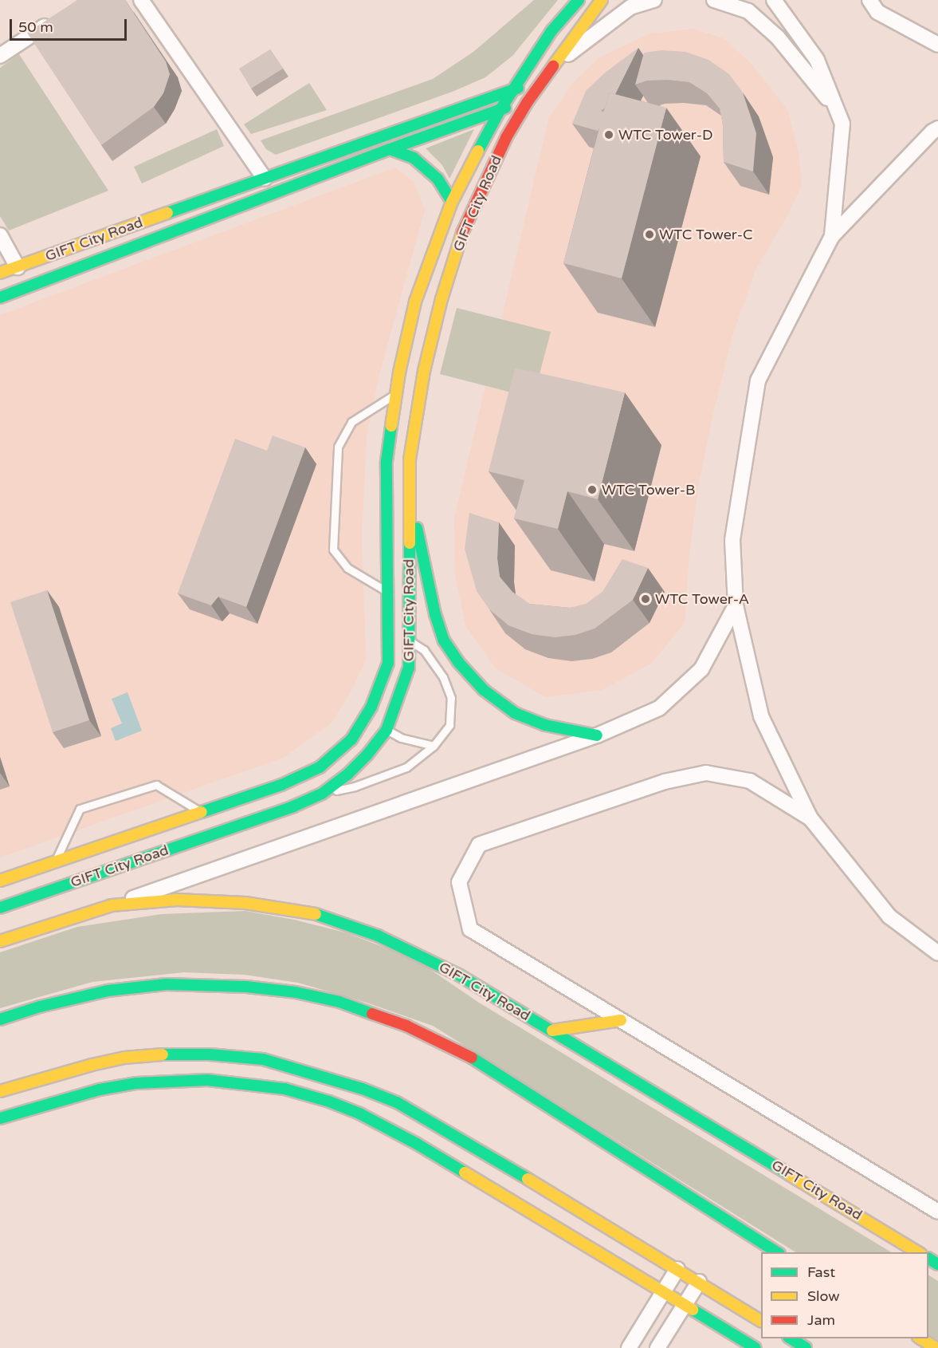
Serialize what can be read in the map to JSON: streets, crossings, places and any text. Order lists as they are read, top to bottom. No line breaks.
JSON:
{"streets":{"street":["GIFT City Road"]},"places":["WTC Tower-D","WTC Tower-C","WTC Tower-B","WTC Tower-A"],"legend":["Fast","Slow","Jam"],"scale_bar":"50 m"}
